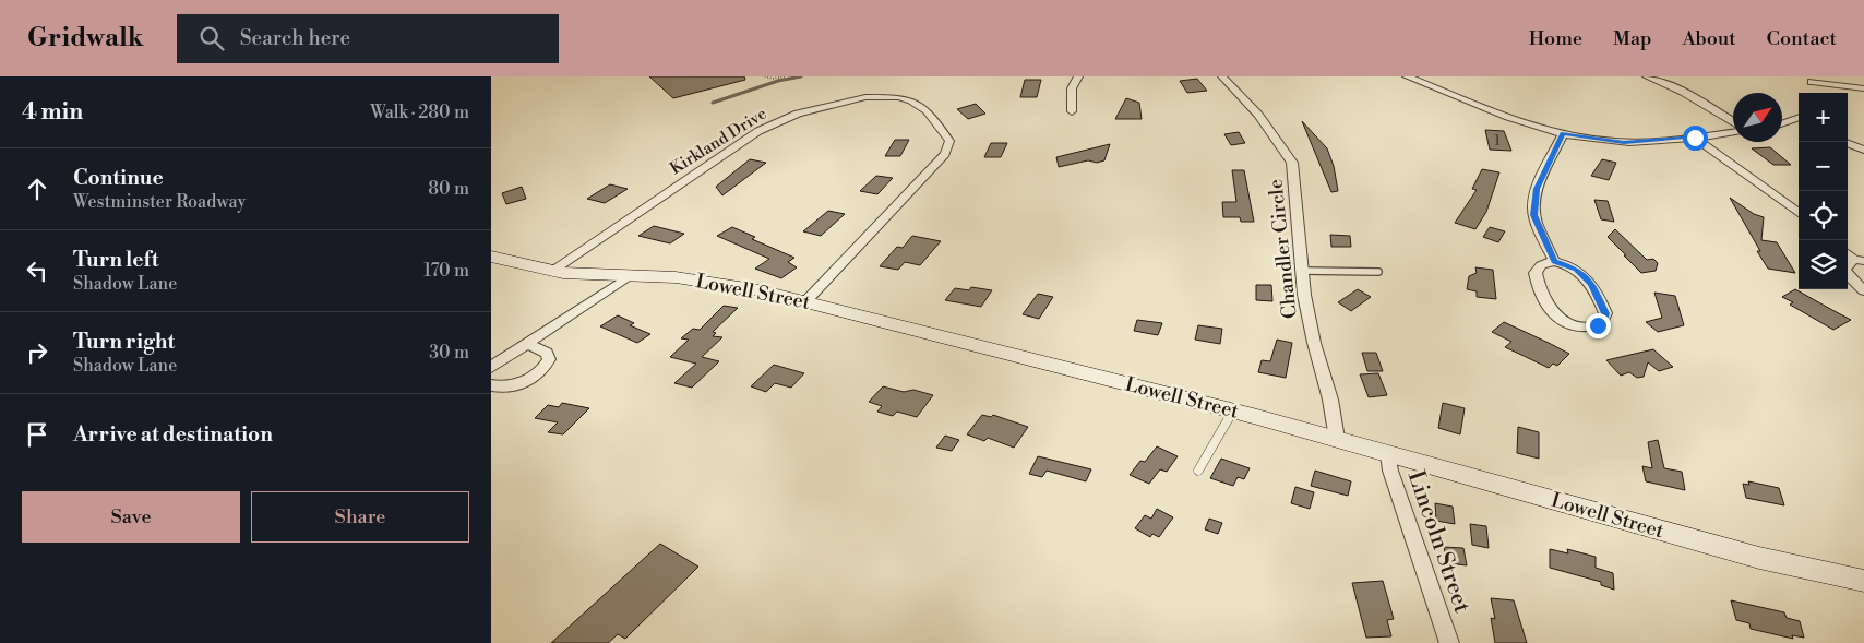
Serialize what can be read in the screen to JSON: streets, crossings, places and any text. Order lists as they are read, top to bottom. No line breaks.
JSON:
{"streets":{"main road":["Lowell Street"],"street":["Kirkland Drive","Chandler Circle","Lincoln Street"]},"crossings":[["Kirkland Drive","Lowell Street"],["Chandler Circle","Lowell Street"],["Lowell Street","Lincoln Street"]],"house_numbers":["1"],"north":"top right","page":{"header":"Gridwalk","search":"Search here","nav":["Home","Map","About","Contact"],"heading":["4 min","Walk · 280 m"],"map_buttons":["+","−"],"list":[["Continue","Westminster Roadway","80 m"],["Turn left","Shadow Lane","170 m"],["Turn right","Shadow Lane","30 m"],"Arrive at destination"],"buttons":["Save","Share"]}}
